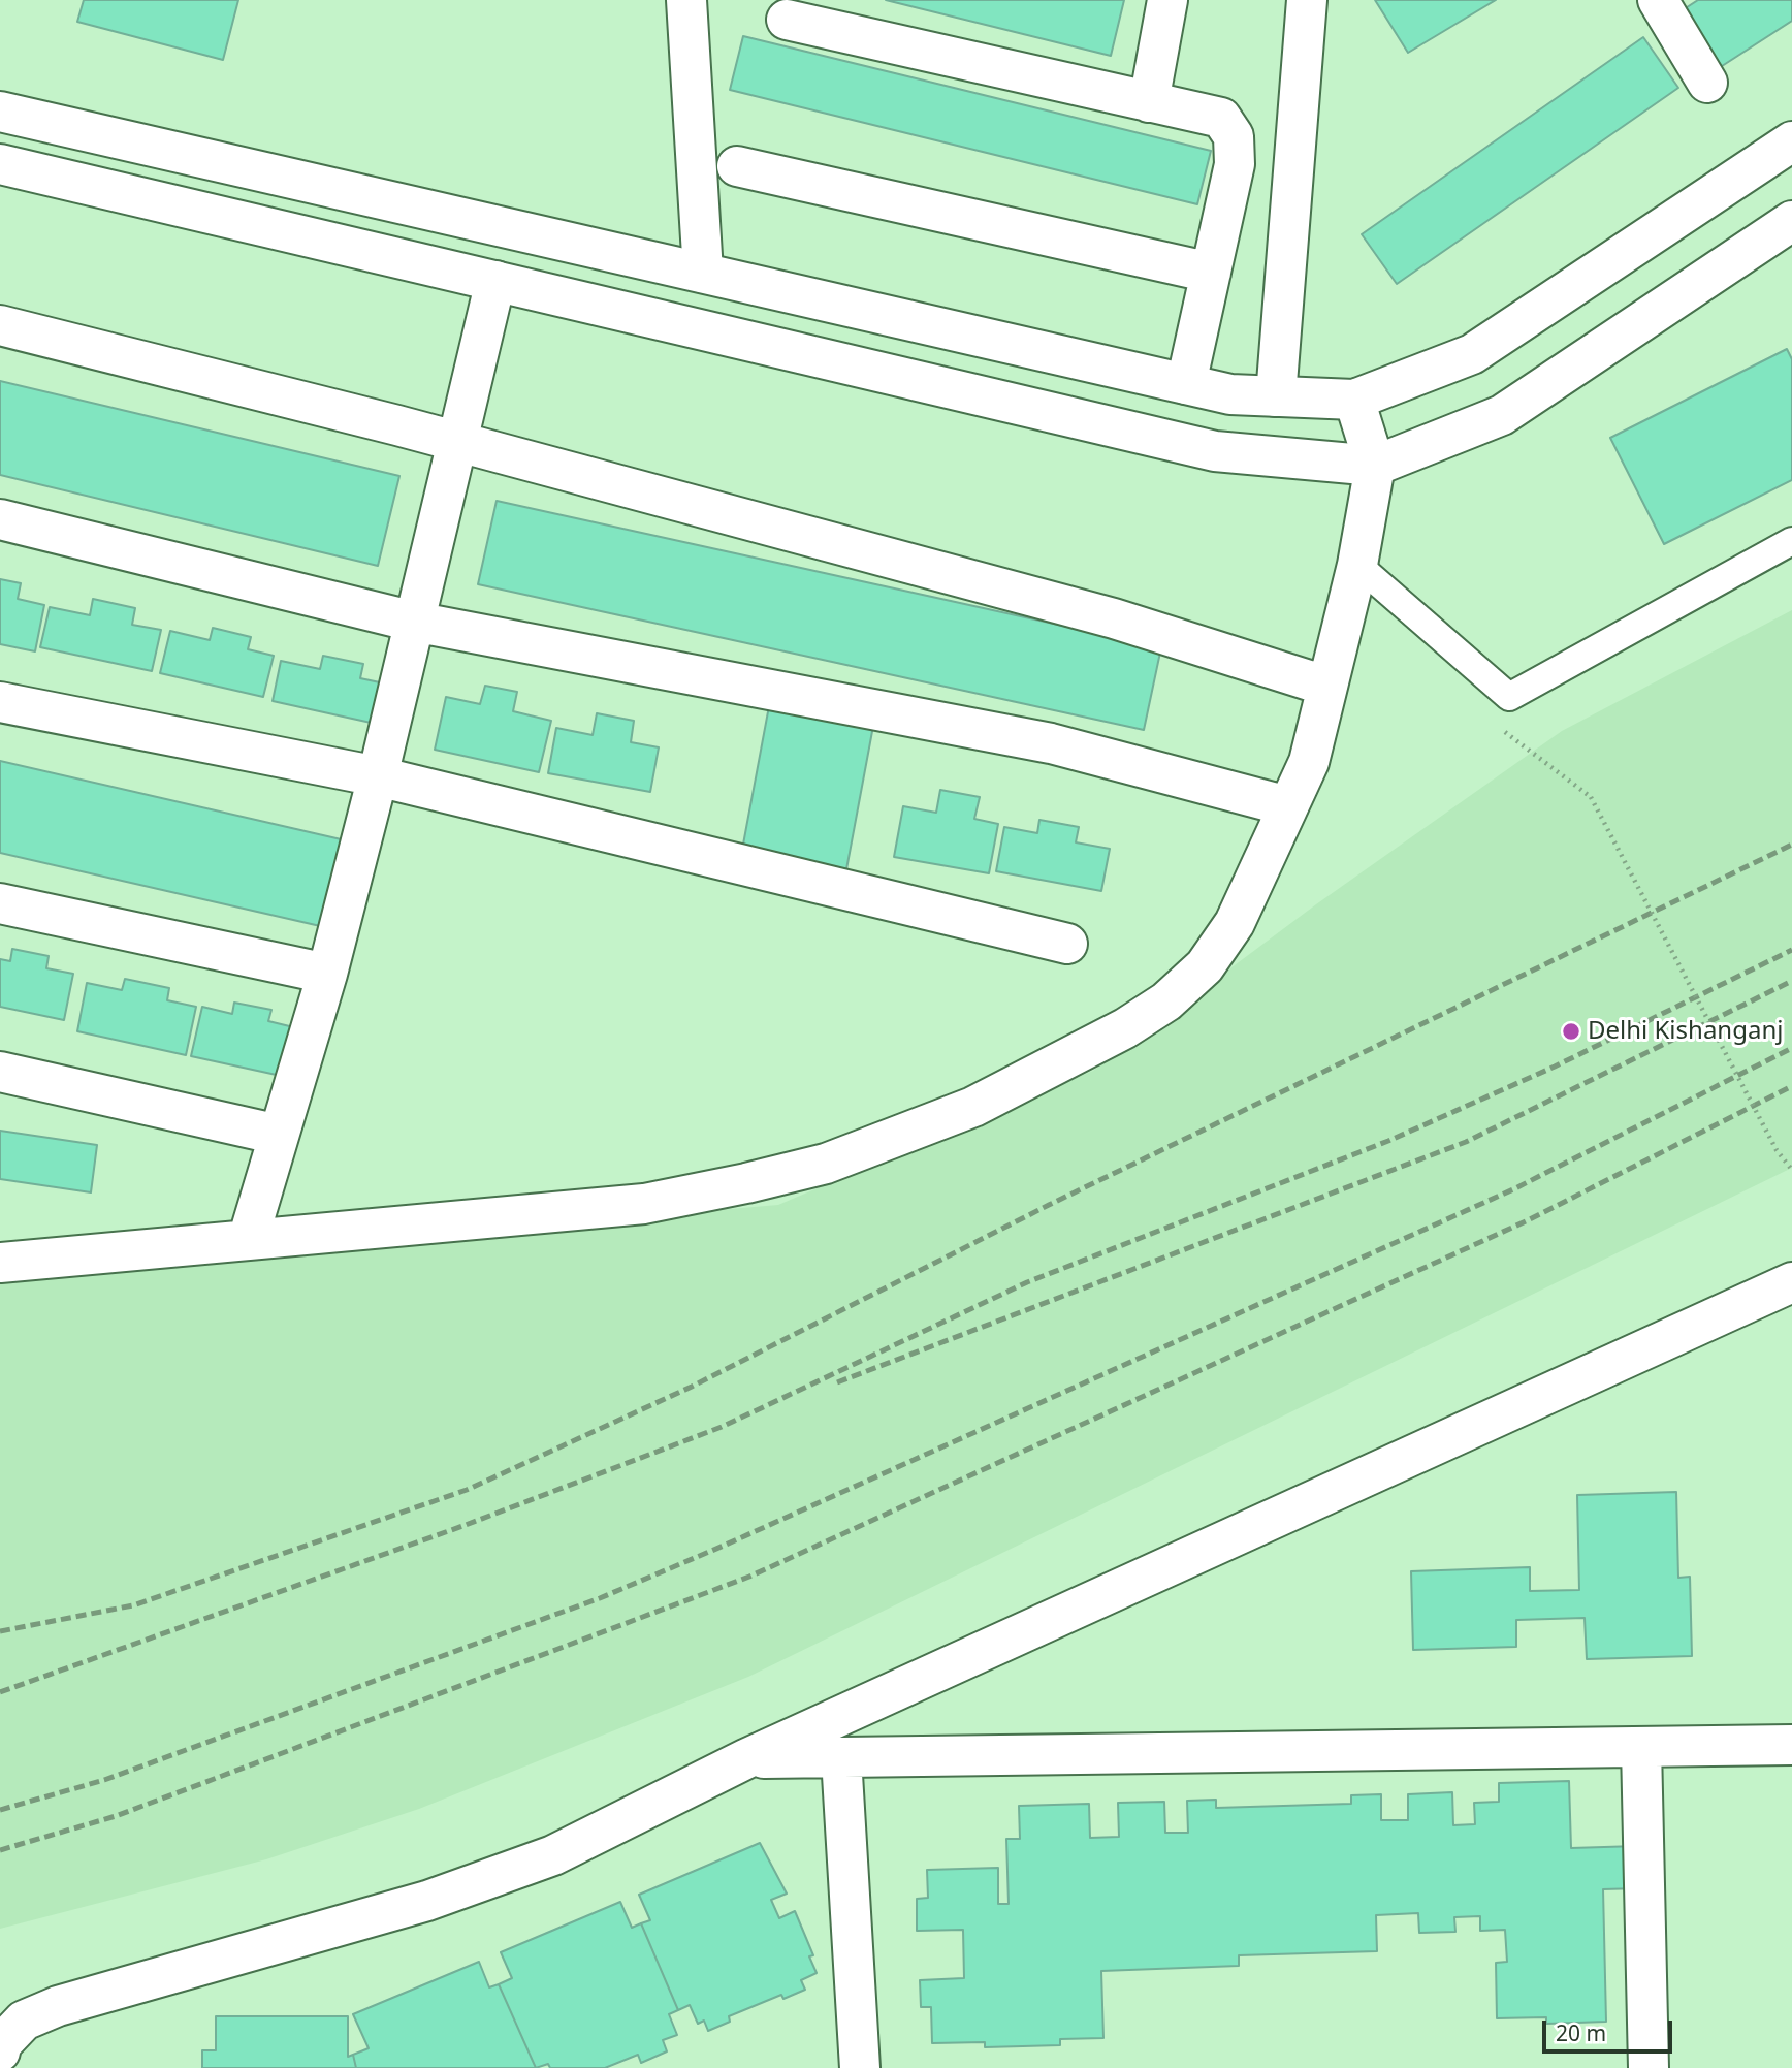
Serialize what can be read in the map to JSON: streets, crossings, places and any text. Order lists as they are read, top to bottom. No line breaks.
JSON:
{"places":["Delhi Kishanganj"],"scale_bar":"20 m"}
